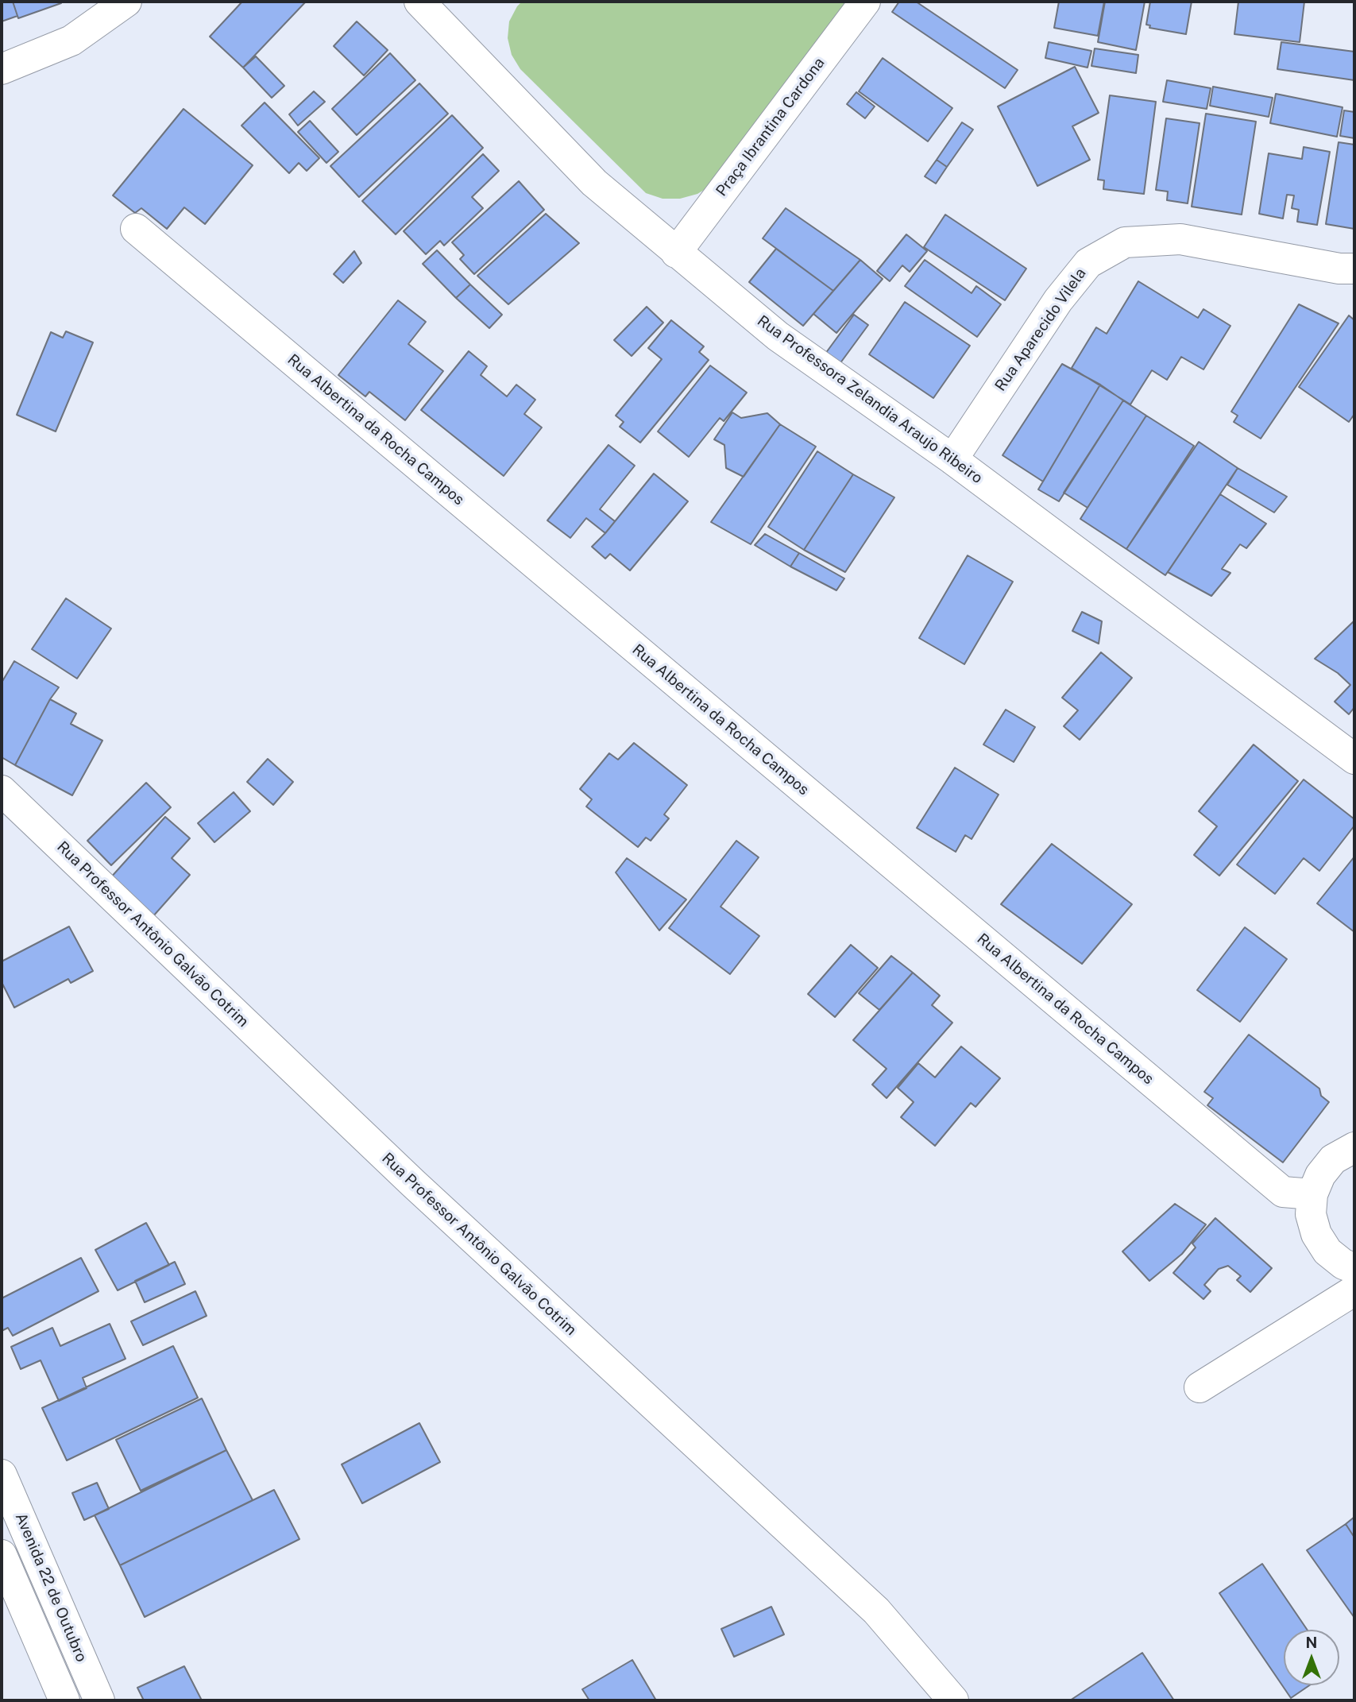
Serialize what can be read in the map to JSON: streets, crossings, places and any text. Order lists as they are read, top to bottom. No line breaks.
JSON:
{"streets":{"street":["Praça Ibrantina Cardona","Rua Aparecido Vilela","Rua Professora Zelandia Araujo Ribeiro","Rua Albertina da Rocha Campos","Rua Professor Antônio Galvão Cotrim","Avenida 22 de Outubro"]},"crossings":[["Praça Ibrantina Cardona","Rua Professora Zelandia Araujo Ribeiro"],["Rua Aparecido Vilela","Rua Professora Zelandia Araujo Ribeiro"]],"north":"top"}
